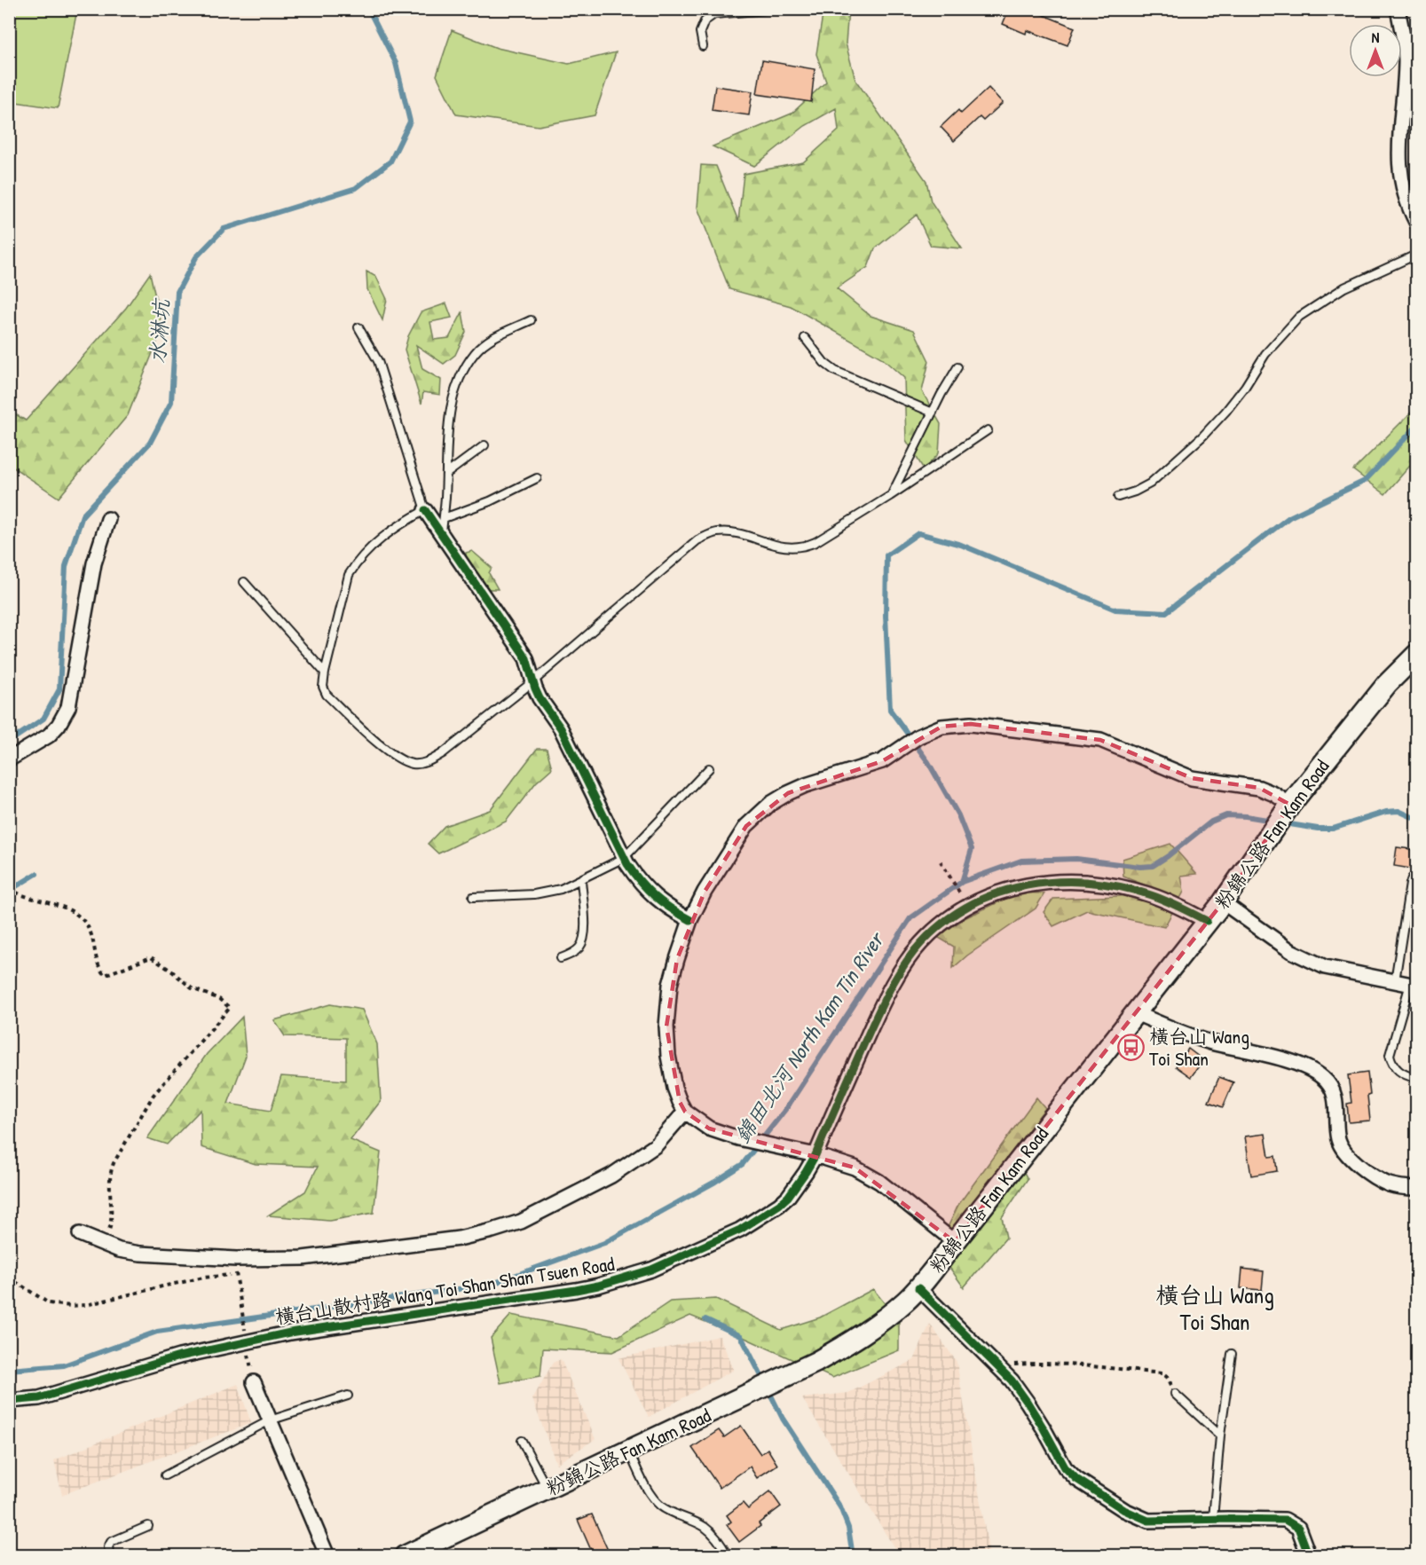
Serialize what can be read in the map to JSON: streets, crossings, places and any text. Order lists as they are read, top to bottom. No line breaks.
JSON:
{"streets":{"main road":["粉錦公路 Fan Kam Road"],"street":["橫台山散村路 Wang Toi Shan Shan Tsuen Road"]},"crossings":[["粉錦公路 Fan Kam Road","橫台山散村路 Wang Toi Shan Shan Tsuen Road"]],"districts":["橫台山 Wang Toi Shan"],"water":["水淋坑","錦田北河 North Kam Tin River"],"places":{"bus stop":["橫台山 Wang Toi Shan"]},"north":"top"}
